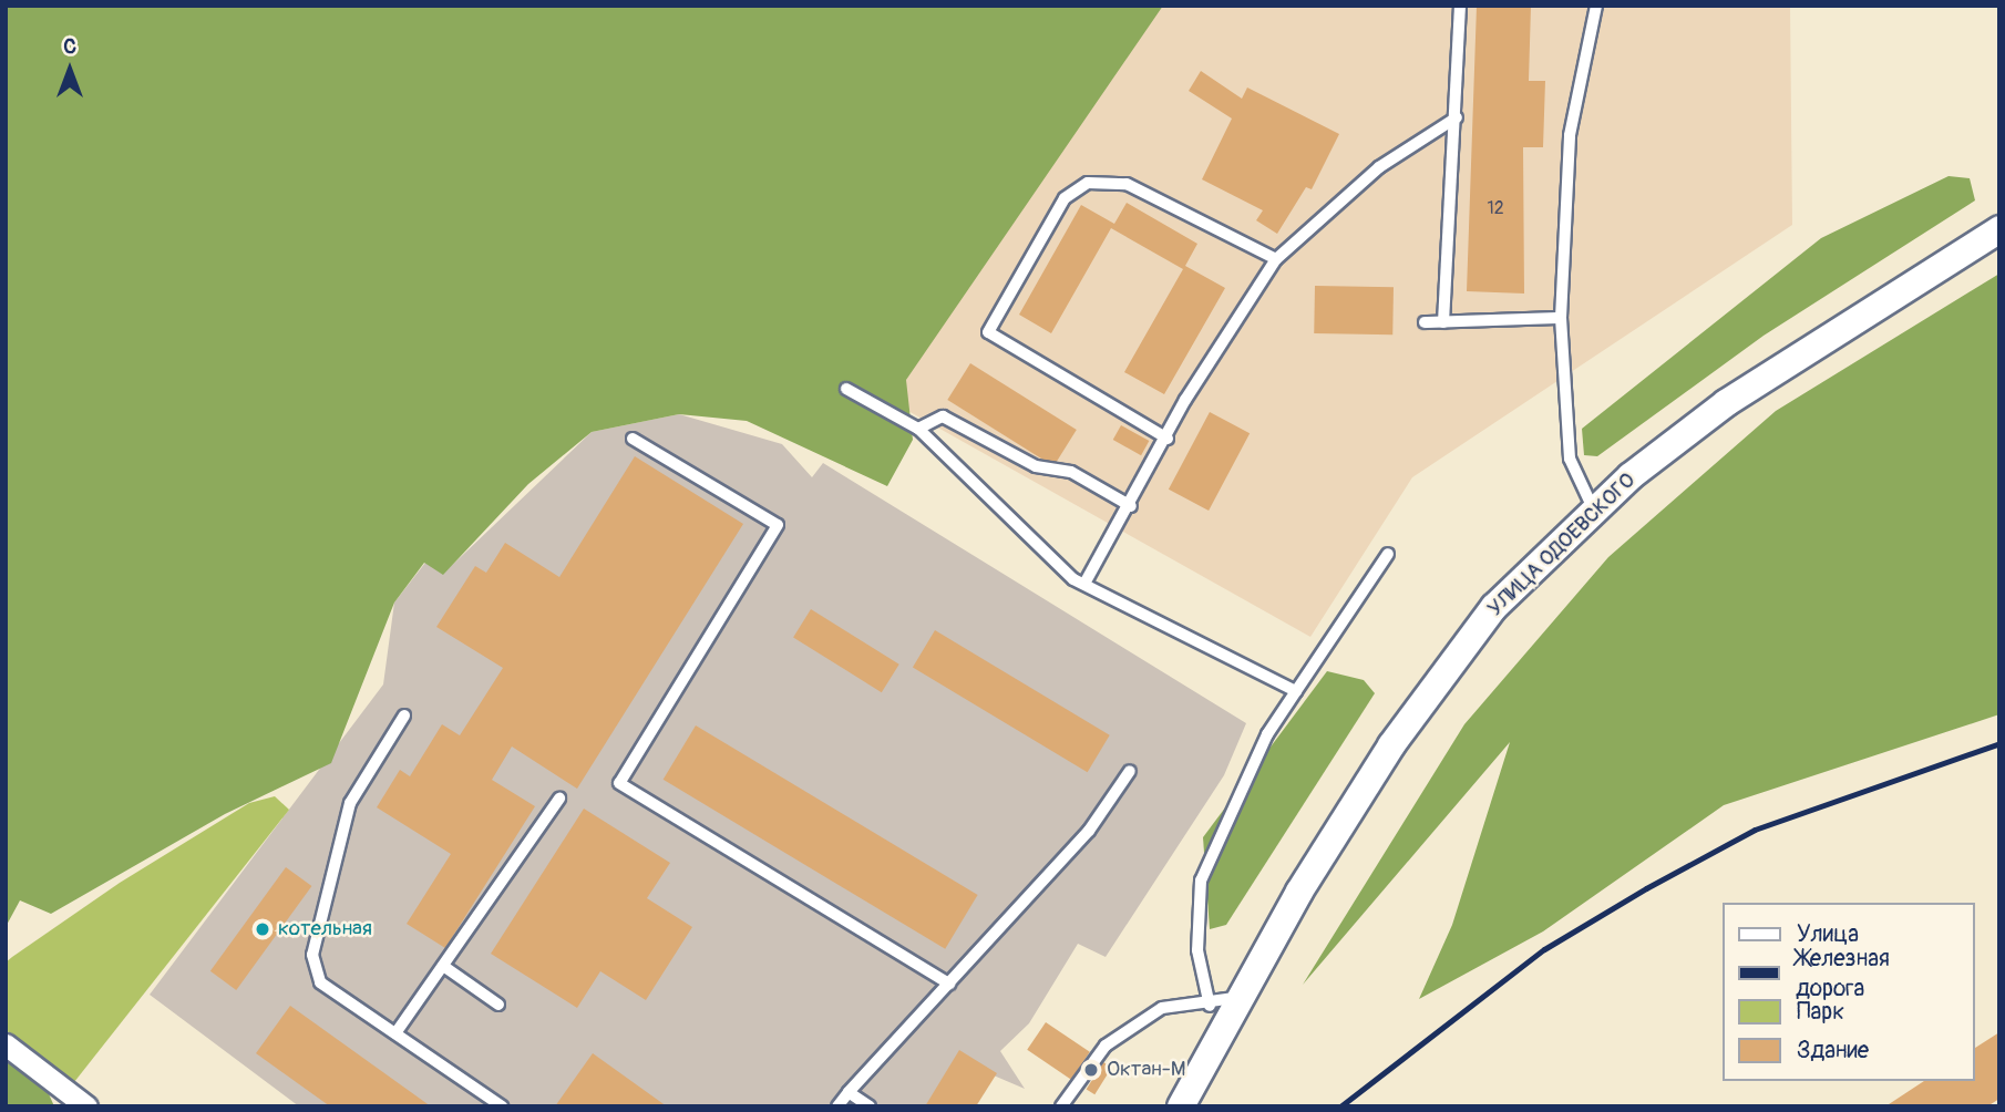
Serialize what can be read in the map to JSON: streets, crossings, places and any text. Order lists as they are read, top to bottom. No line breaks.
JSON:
{"streets":{"street":["УЛИЦА ОДОЕВСКОГО"]},"places":["котельная","Октан-М"],"house_numbers":["12"],"legend":["Улица","Железная дорога","Парк","Здание"],"north":"top"}
